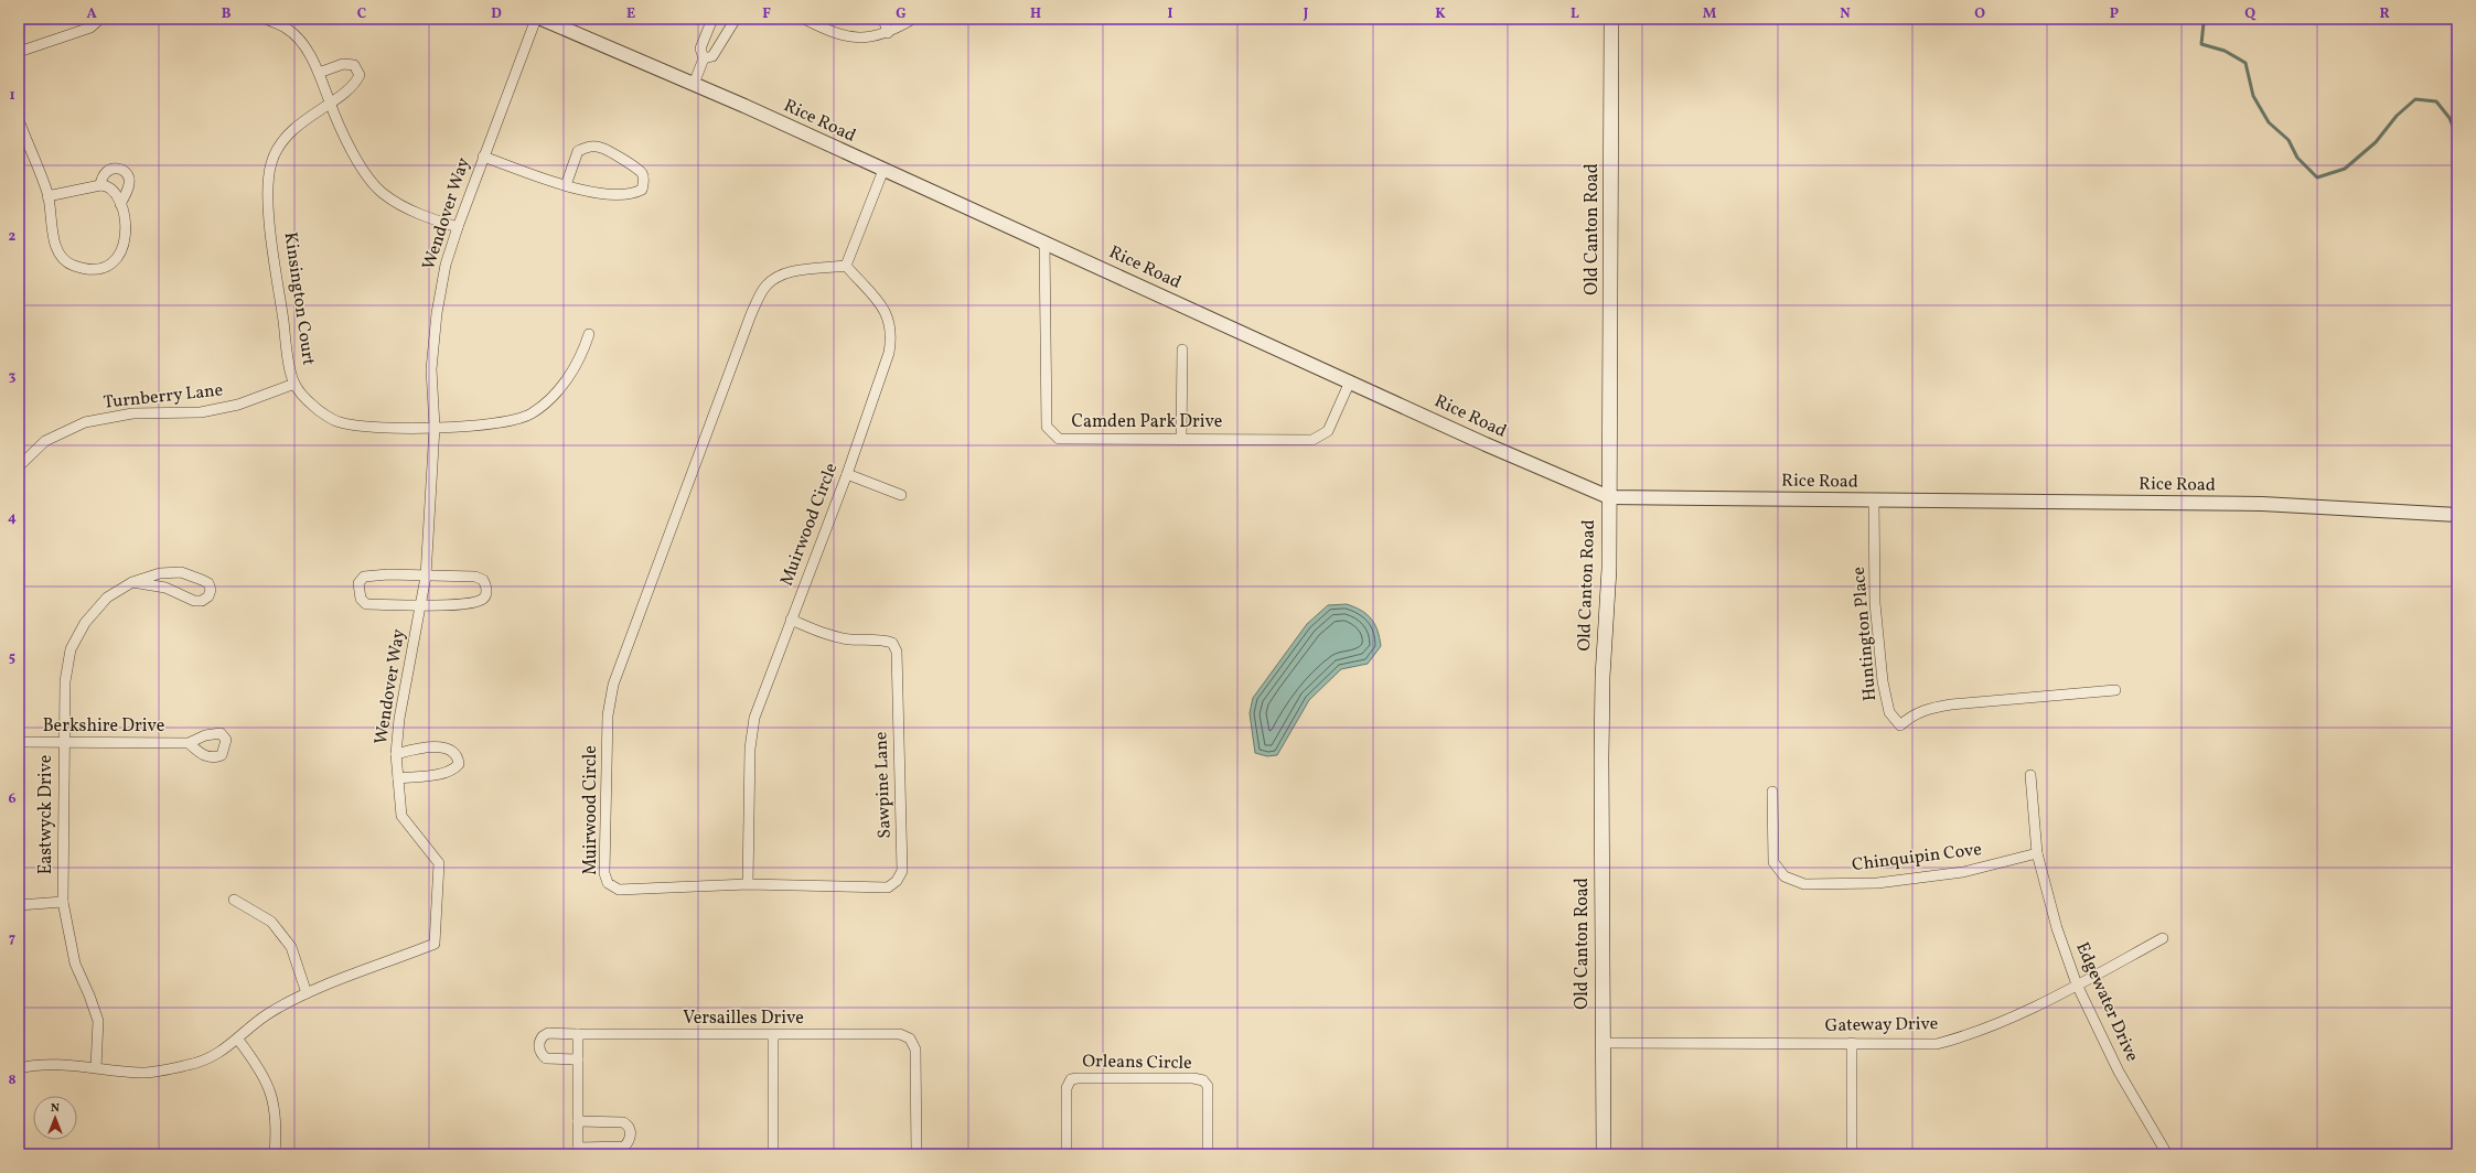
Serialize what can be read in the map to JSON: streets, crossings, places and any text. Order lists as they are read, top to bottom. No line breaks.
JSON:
{"streets":{"main road":["Old Canton Road"],"street":["Rice Road","Wendover Way","Kinsington Court","Turnberry Lane","Camden Park Drive","Muirwood Circle","Huntington Place","Berkshire Drive","Sawpine Lane","Eastwyck Drive","Chinquipin Cove","Edgewater Drive","Versailles Drive","Gateway Drive","Orleans Circle"]},"crossings":[["Rice Road","Old Canton Road"],["Rice Road","Camden Park Drive"],["Rice Road","Huntington Place"],["Wendover Way","Kinsington Court"],["Wendover Way","Eastwyck Drive"],["Old Canton Road","Gateway Drive"],["Kinsington Court","Turnberry Lane"],["Muirwood Circle","Sawpine Lane"],["Berkshire Drive","Eastwyck Drive"],["Chinquipin Cove","Edgewater Drive"],["Edgewater Drive","Gateway Drive"]],"north":"top","grid":{"columns":["A","B","C","D","E","F","G","H","I","J","K","L","M","N","O","P","Q","R"],"rows":["1","2","3","4","5","6","7","8"]}}
